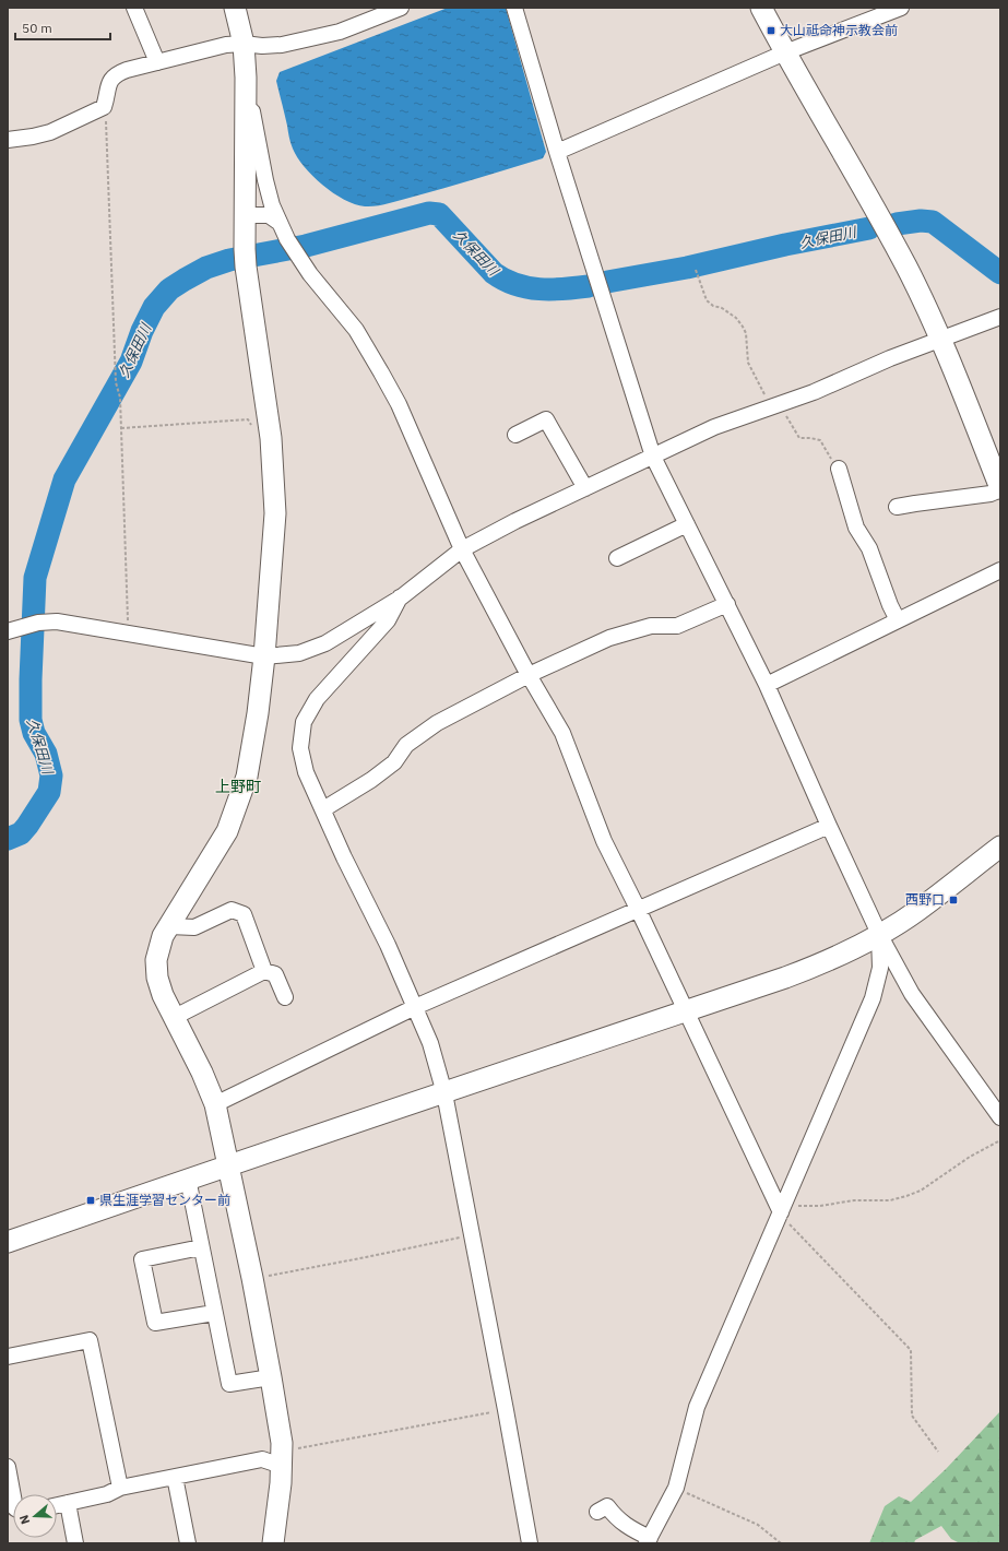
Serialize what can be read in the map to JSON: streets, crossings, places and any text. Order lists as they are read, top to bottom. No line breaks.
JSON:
{"districts":["上野町"],"water":["久保田川"],"places":{"transit":["大山祗命神示教会前","西野口","県生涯学習センター前"]},"scale_bar":"50 m","north":"left"}
